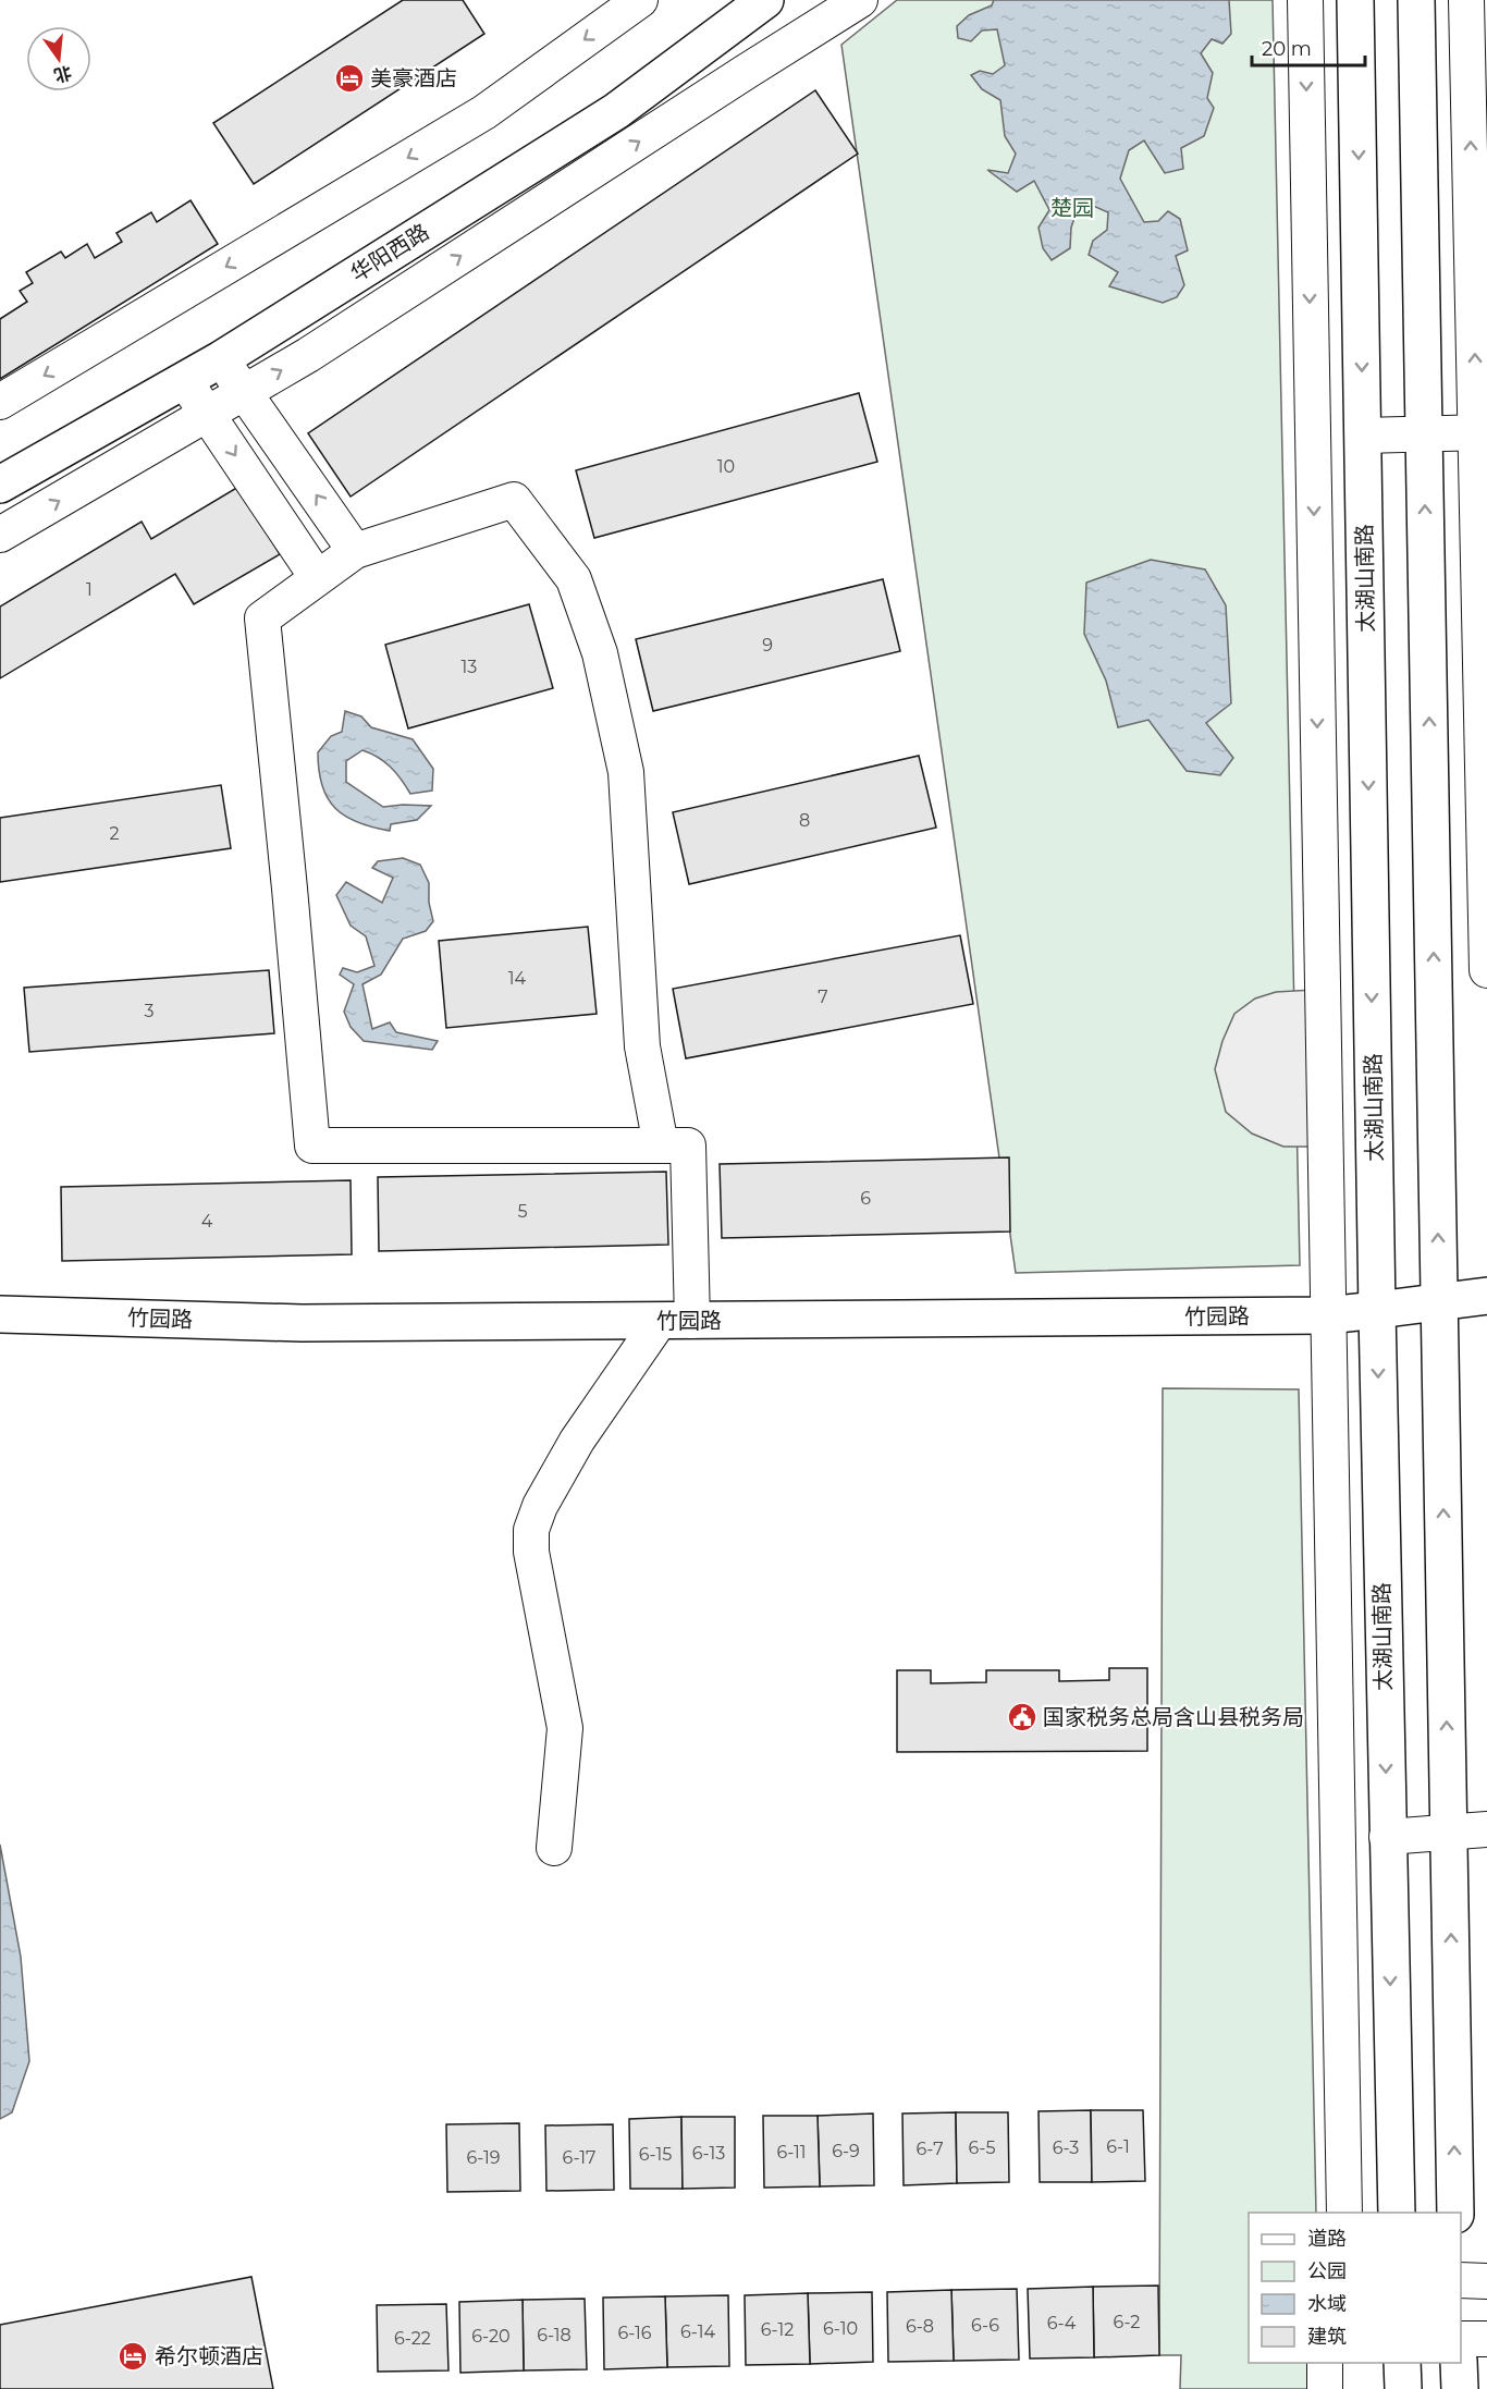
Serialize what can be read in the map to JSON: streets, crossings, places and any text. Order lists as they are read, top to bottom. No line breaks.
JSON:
{"streets":{"main road":["华阳西路","太湖山南路","竹园路"]},"crossings":[["太湖山南路","竹园路"]],"parks":["楚园"],"places":{"hotel":["美豪酒店","希尔顿酒店"],"public building":["国家税务总局含山县税务局"]},"house_numbers":["10","1","9","13","8","2","14","7","3","6","5","4","6-1","6-5","6-3","6-7","6-9","6-11","6-13","6-15","6-19","6-17","6-2","6-4","6-6","6-8","6-10","6-12","6-14","6-16","6-18","6-20","6-22"],"legend":["道路","公园","水域","建筑"],"scale_bar":"20 m","north":"bottom"}
